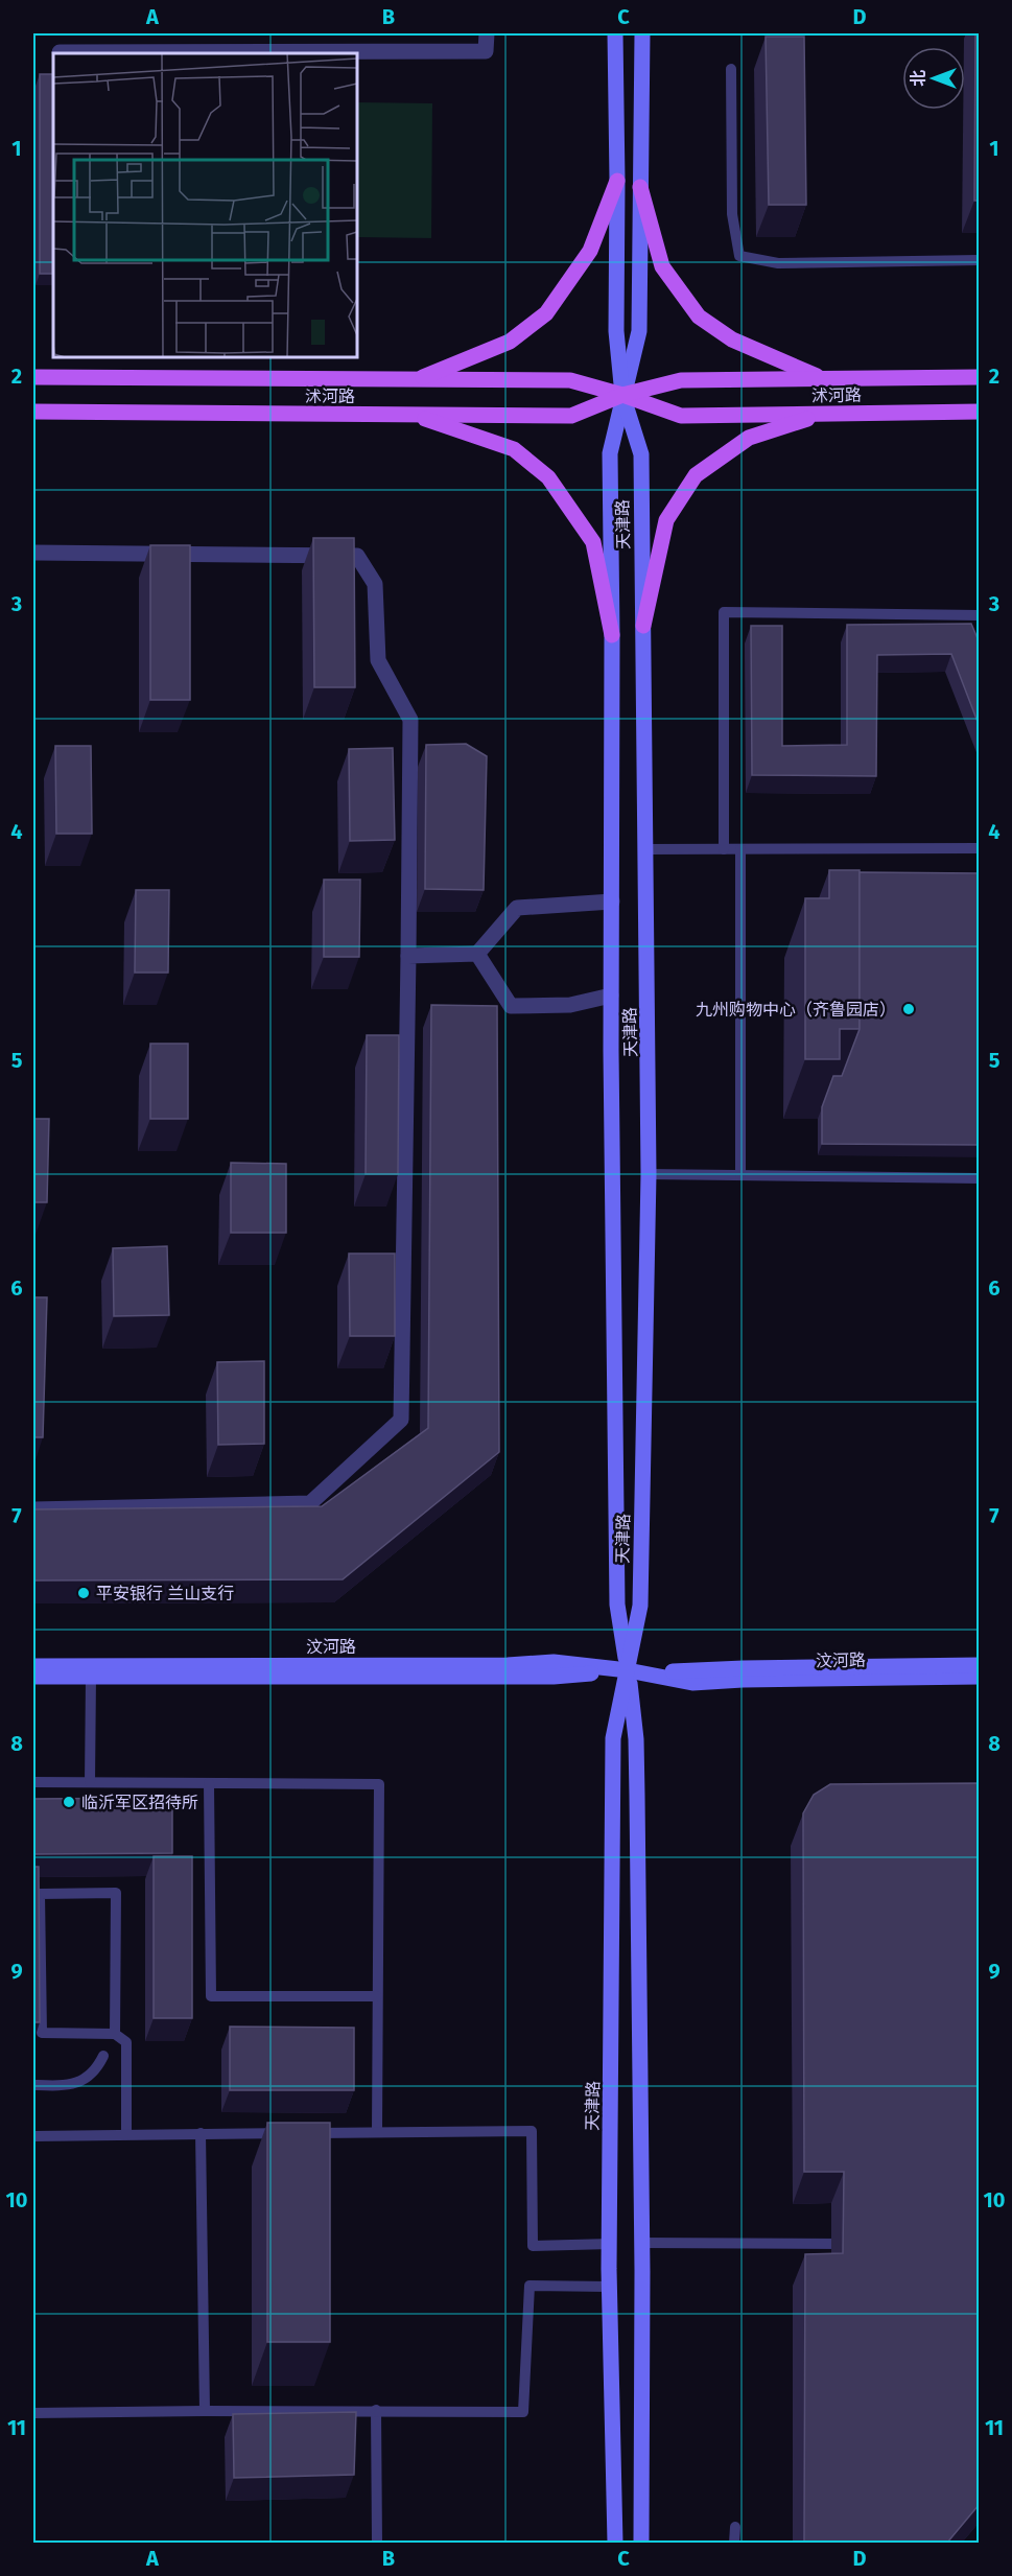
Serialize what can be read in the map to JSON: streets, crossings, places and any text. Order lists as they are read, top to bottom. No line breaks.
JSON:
{"streets":{"main road":["沭河路","天津路","汶河路"]},"crossings":[["沭河路","天津路"],["天津路","汶河路"]],"places":["九州购物中心（齐鲁园店）","平安银行 兰山支行","临沂军区招待所"],"north":"left","grid":{"columns":["A","B","C","D"],"rows":["1","2","3","4","5","6","7","8","9","10","11"]}}
